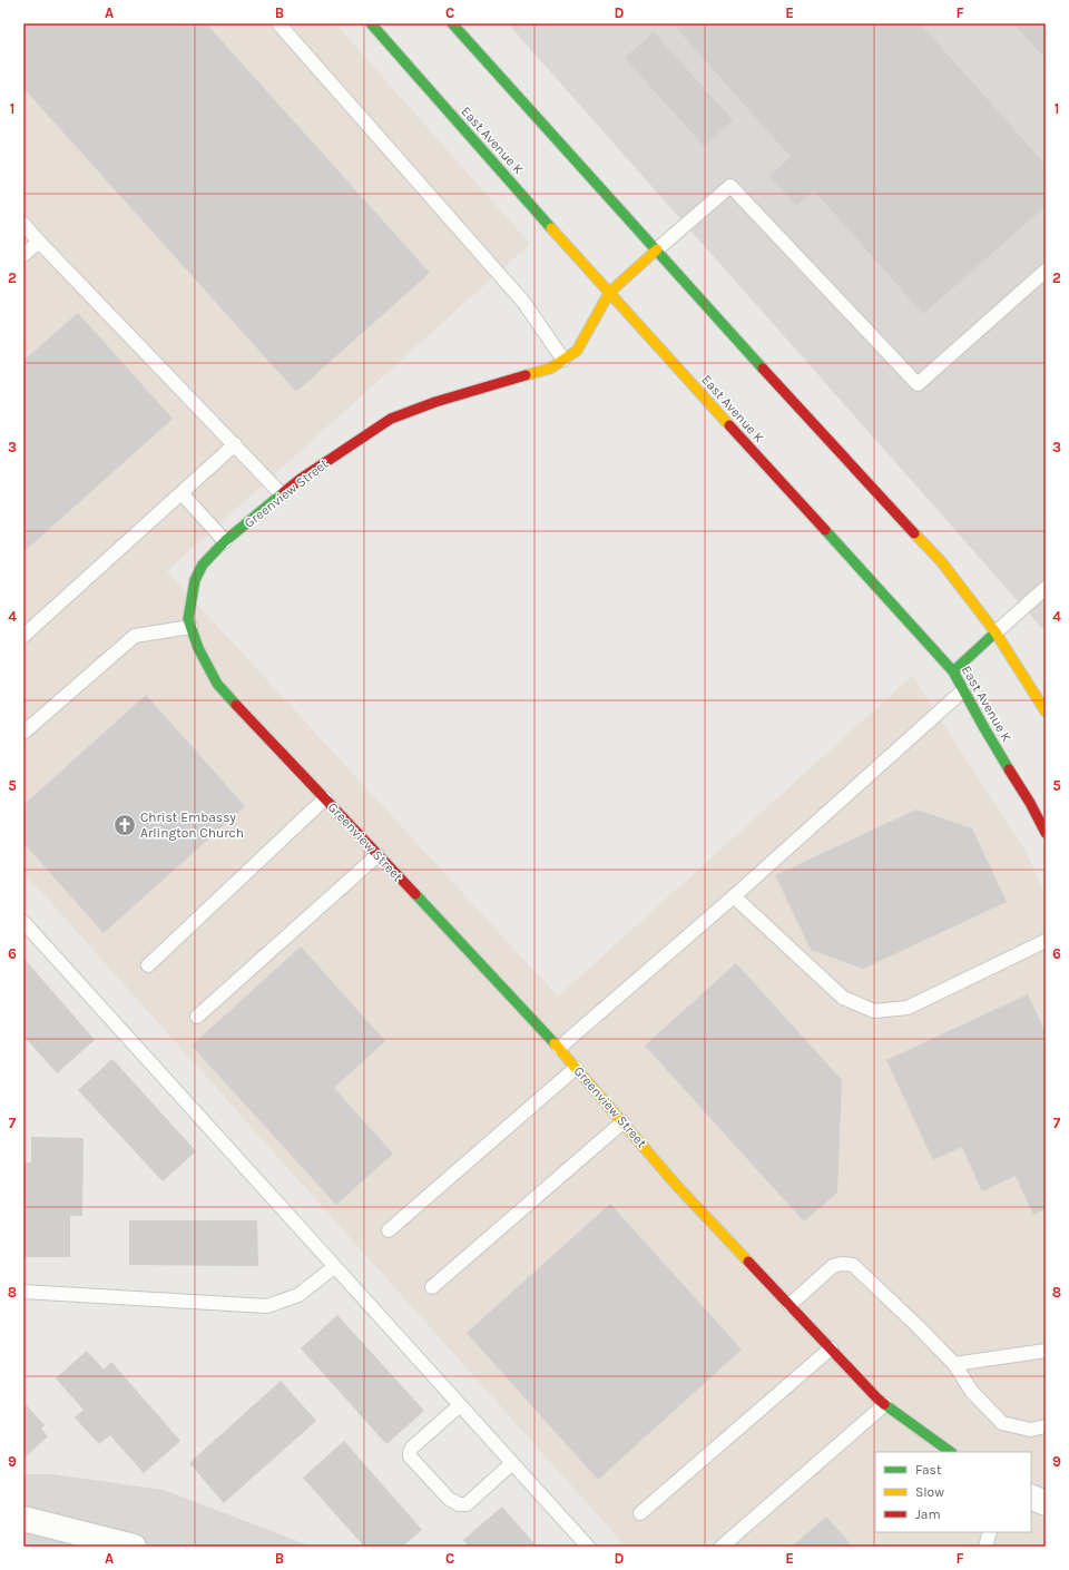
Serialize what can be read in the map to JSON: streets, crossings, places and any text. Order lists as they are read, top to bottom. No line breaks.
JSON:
{"streets":{"street":["East Avenue K","Greenview Street"]},"crossings":[["East Avenue K","Greenview Street"]],"places":{"church":["Christ Embassy Arlington Church"]},"legend":["Fast","Slow","Jam"],"grid":{"columns":["A","B","C","D","E","F"],"rows":["1","2","3","4","5","6","7","8","9"]}}
